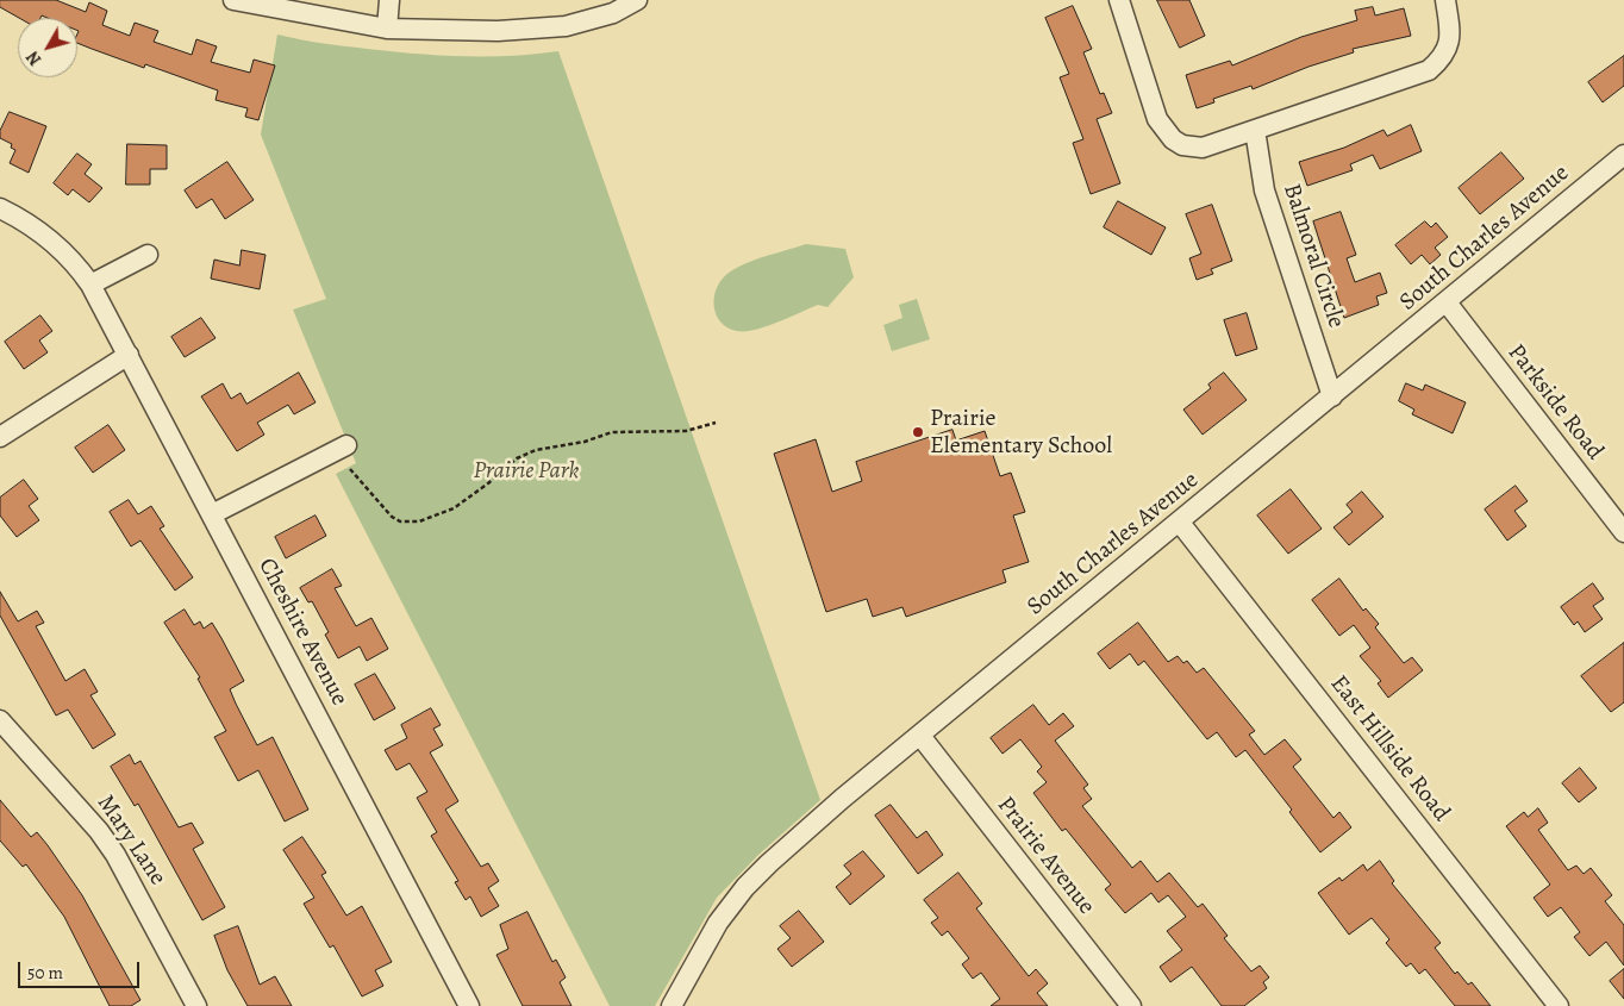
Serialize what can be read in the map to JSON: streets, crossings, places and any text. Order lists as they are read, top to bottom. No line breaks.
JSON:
{"streets":{"street":["South Charles Avenue","Balmoral Circle","Parkside Road","Cheshire Avenue","East Hillside Road","Mary Lane","Prairie Avenue"]},"crossings":[["South Charles Avenue","Balmoral Circle"],["South Charles Avenue","Parkside Road"],["South Charles Avenue","East Hillside Road"],["South Charles Avenue","Prairie Avenue"]],"parks":["Prairie Park"],"places":["Prairie Elementary School"],"scale_bar":"50 m","north":"bottom left"}
